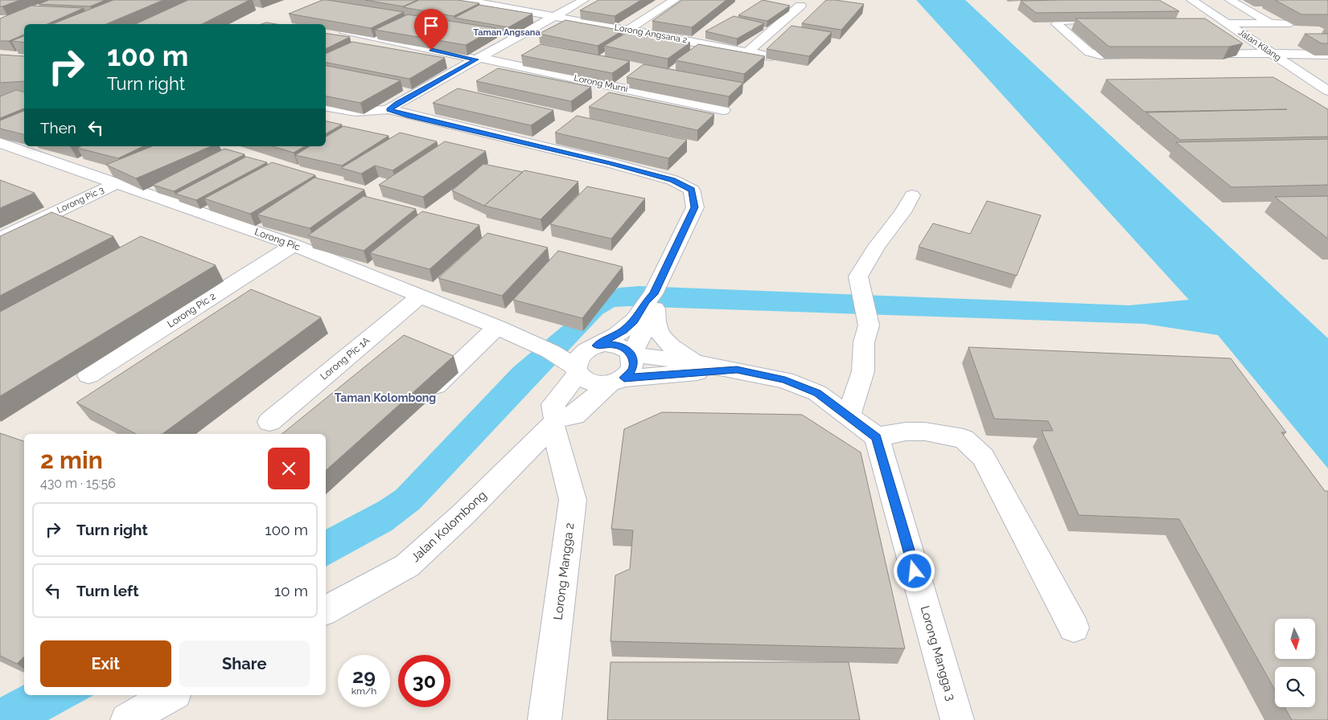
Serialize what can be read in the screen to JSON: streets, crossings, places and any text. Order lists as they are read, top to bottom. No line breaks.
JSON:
{"streets":{"street":["Lorong Angsana 2","Jalan Kilang","Lorong Murni","Lorong Pic 3","Lorong Pic","Lorong Pic 2","Lorong Pic 1A","Jalan Kolombong","Lorong Mangga 2","Lorong Mangga 3"]},"crossings":[["Lorong Pic 3","Lorong Pic"],["Lorong Pic","Lorong Pic 2"],["Lorong Pic","Lorong Pic 1A"],["Jalan Kolombong","Lorong Mangga 2"]],"districts":["Taman Angsana","Taman Kolombong"],"north":"bottom","page":{"turn":["100 m","Turn right"],"then":"Then","heading":["2 min","430 m · 15:56"],"list":[{"name":"Turn right","value":"100 m"},{"name":"Turn left","value":"10 m"}],"buttons":["Exit","Share"],"speed":"29 km/h","limit":"30"}}
